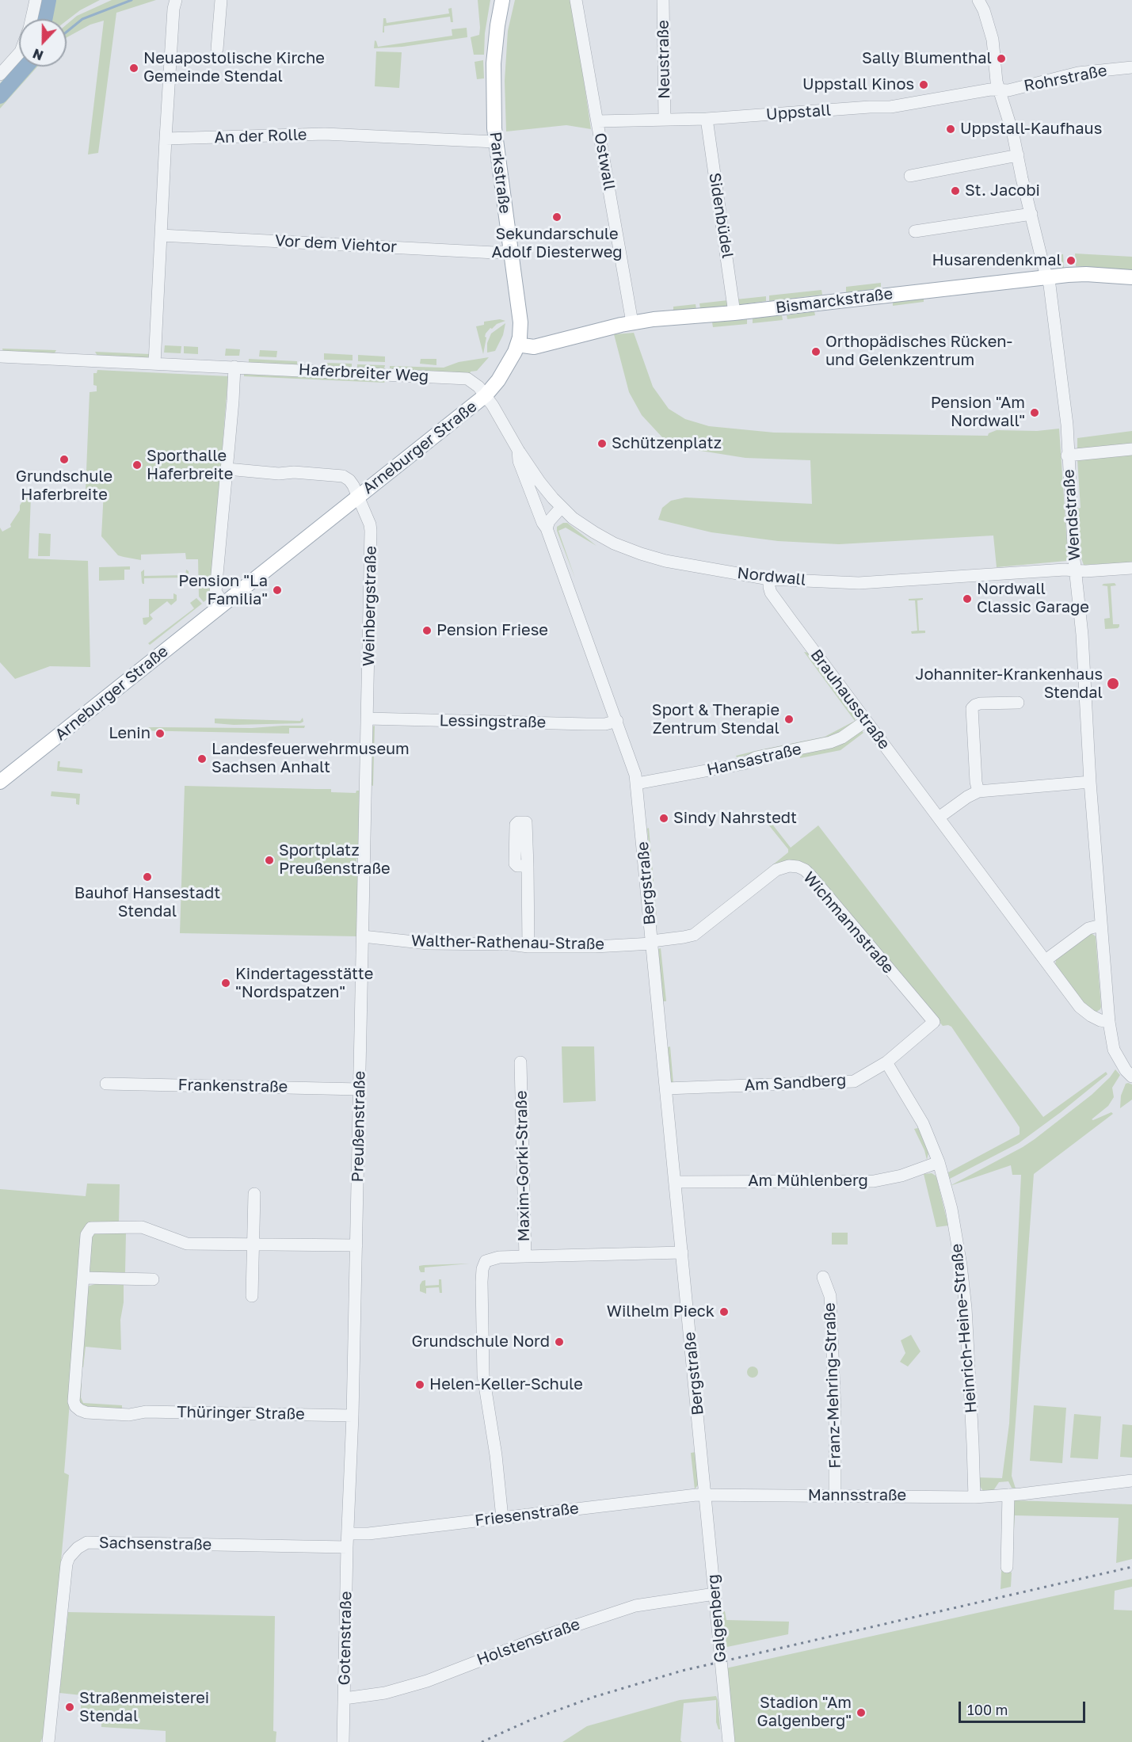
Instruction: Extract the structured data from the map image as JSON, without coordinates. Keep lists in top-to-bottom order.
{
  "streets": {
    "main road": ["Parkstraße", "Bismarckstraße", "Arneburger Straße"],
    "street": [
      "Neustraße",
      "Rohrstraße",
      "Uppstall",
      "An der Rolle",
      "Ostwall",
      "Sidenbüdel",
      "Vor dem Viehtor",
      "Haferbreiter Weg",
      "Wendstraße",
      "Nordwall",
      "Weinbergstraße",
      "Brauhausstraße",
      "Lessingstraße",
      "Hansastraße",
      "Bergstraße",
      "Wichmannstraße",
      "Walther-Rathenau-Straße",
      "Am Sandberg",
      "Frankenstraße",
      "Preußenstraße",
      "Maxim-Gorki-Straße",
      "Am Mühlenberg",
      "Heinrich-Heine-Straße",
      "Franz-Mehring-Straße",
      "Thüringer Straße",
      "Mannsstraße",
      "Friesenstraße",
      "Sachsenstraße",
      "Galgenberg",
      "Gotenstraße",
      "Holstenstraße"
    ]
  },
  "crossings": [
    ["Neustraße", "Uppstall"],
    ["Rohrstraße", "Uppstall"],
    ["Rohrstraße", "Wendstraße"],
    ["Uppstall", "Ostwall"],
    ["Uppstall", "Sidenbüdel"],
    ["Uppstall", "Wendstraße"],
    ["An der Rolle", "Parkstraße"],
    ["Ostwall", "Bismarckstraße"],
    ["Parkstraße", "Vor dem Viehtor"],
    ["Parkstraße", "Arneburger Straße"],
    ["Sidenbüdel", "Bismarckstraße"],
    ["Bismarckstraße", "Wendstraße"],
    ["Haferbreiter Weg", "Arneburger Straße"],
    ["Haferbreiter Weg", "Nordwall"],
    ["Arneburger Straße", "Nordwall"],
    ["Arneburger Straße", "Weinbergstraße"],
    ["Wendstraße", "Nordwall"],
    ["Wendstraße", "Brauhausstraße"],
    ["Nordwall", "Brauhausstraße"],
    ["Nordwall", "Bergstraße"],
    ["Weinbergstraße", "Lessingstraße"],
    ["Weinbergstraße", "Preußenstraße"],
    ["Brauhausstraße", "Hansastraße"],
    ["Lessingstraße", "Bergstraße"],
    ["Lessingstraße", "Preußenstraße"],
    ["Hansastraße", "Bergstraße"],
    ["Bergstraße", "Wichmannstraße"],
    ["Bergstraße", "Walther-Rathenau-Straße"],
    ["Bergstraße", "Am Sandberg"],
    ["Bergstraße", "Am Mühlenberg"],
    ["Bergstraße", "Mannsstraße"],
    ["Bergstraße", "Friesenstraße"],
    ["Bergstraße", "Galgenberg"],
    ["Wichmannstraße", "Walther-Rathenau-Straße"],
    ["Wichmannstraße", "Am Sandberg"],
    ["Walther-Rathenau-Straße", "Preußenstraße"],
    ["Am Sandberg", "Heinrich-Heine-Straße"],
    ["Frankenstraße", "Preußenstraße"],
    ["Preußenstraße", "Thüringer Straße"],
    ["Preußenstraße", "Friesenstraße"],
    ["Preußenstraße", "Gotenstraße"],
    ["Maxim-Gorki-Straße", "Friesenstraße"],
    ["Am Mühlenberg", "Heinrich-Heine-Straße"],
    ["Heinrich-Heine-Straße", "Mannsstraße"],
    ["Franz-Mehring-Straße", "Mannsstraße"],
    ["Mannsstraße", "Friesenstraße"],
    ["Mannsstraße", "Galgenberg"],
    ["Friesenstraße", "Galgenberg"],
    ["Friesenstraße", "Gotenstraße"],
    ["Sachsenstraße", "Gotenstraße"],
    ["Galgenberg", "Holstenstraße"],
    ["Gotenstraße", "Holstenstraße"]
  ],
  "places": [
    "Sally Blumenthal",
    "Neuapostolische Kirche Gemeinde Stendal",
    "Uppstall Kinos",
    "Uppstall-Kaufhaus",
    "St. Jacobi",
    "Sekundarschule Adolf Diesterweg",
    "Husarendenkmal",
    "Orthopädisches Rücken- und Gelenkzentrum",
    "Pension \"Am Nordwall\"",
    "Schützenplatz",
    "Grundschule Haferbreite",
    "Sporthalle Haferbreite",
    "Pension \"La Familia\"",
    "Nordwall Classic Garage",
    "Pension Friese",
    "Johanniter-Krankenhaus Stendal",
    "Sport & Therapie Zentrum Stendal",
    "Lenin",
    "Landesfeuerwehrmuseum Sachsen Anhalt",
    "Sindy Nahrstedt",
    "Sportplatz Preußenstraße",
    "Bauhof Hansestadt Stendal",
    "Kindertagesstätte \"Nordspatzen\"",
    "Wilhelm Pieck",
    "Grundschule Nord",
    "Helen-Keller-Schule",
    "Straßenmeisterei Stendal",
    "Stadion \"Am Galgenberg\""
  ],
  "scale_bar": "100 m",
  "north": "bottom"
}
